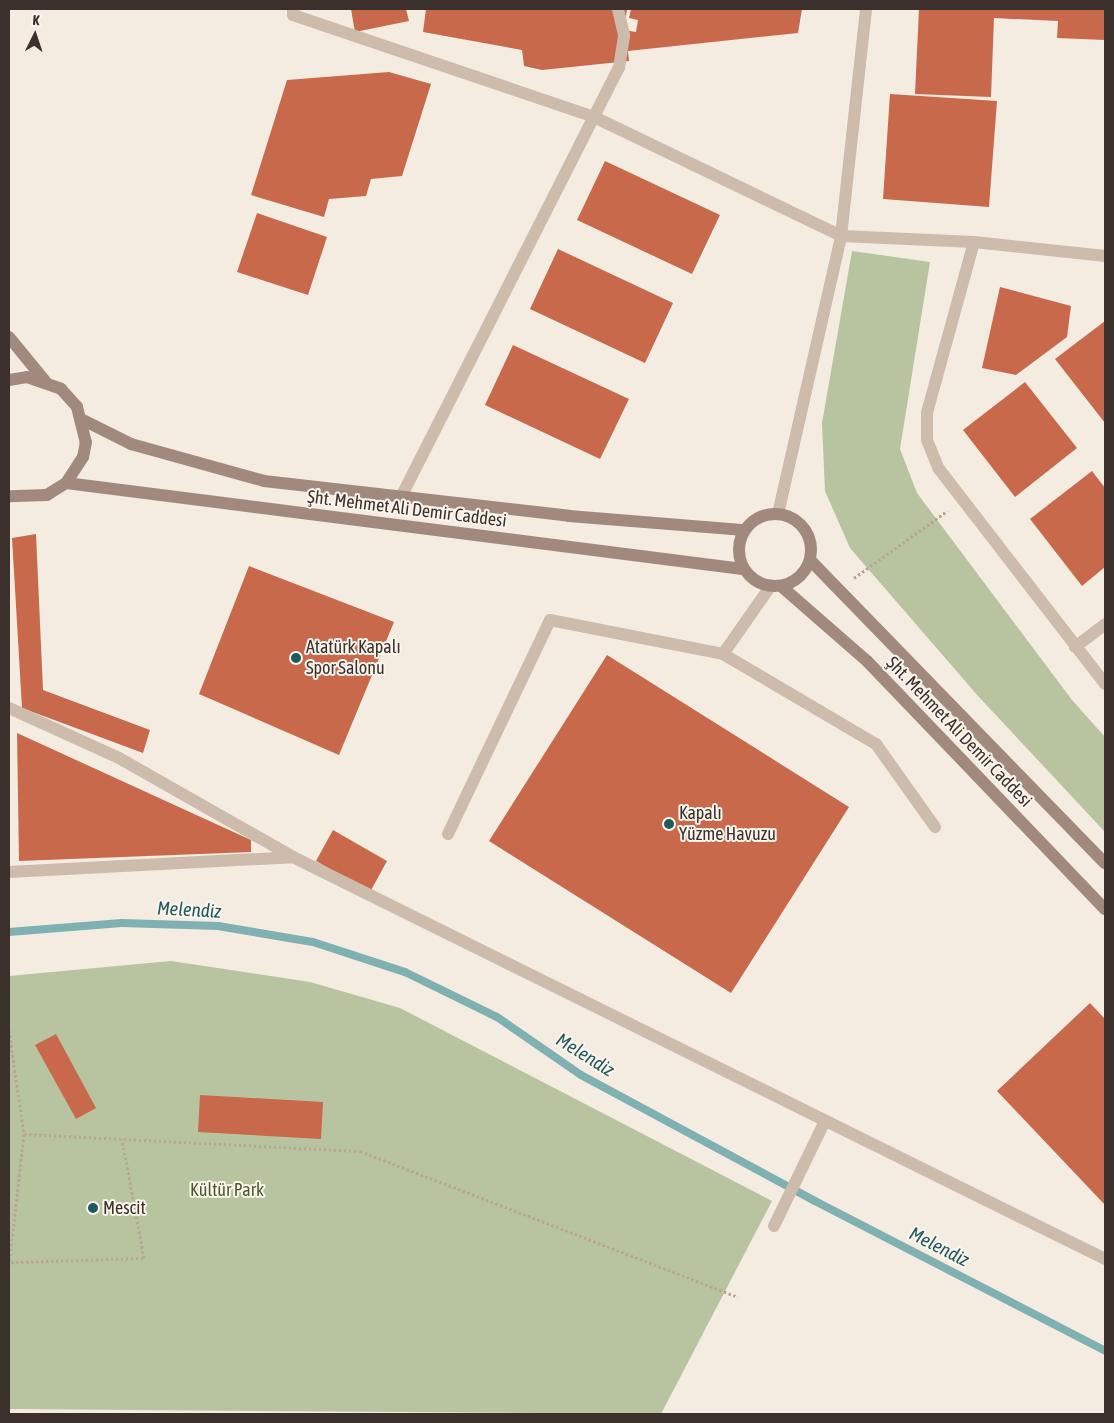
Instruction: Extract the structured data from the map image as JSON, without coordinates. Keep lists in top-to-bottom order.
{
  "streets": {
    "main road": ["Şht. Mehmet Ali Demir Caddesi"]
  },
  "water": ["Melendiz"],
  "parks": ["Kültür Park"],
  "places": ["Atatürk Kapalı Spor Salonu", "Kapalı Yüzme Havuzu", "Mescit"],
  "north": "top"
}
